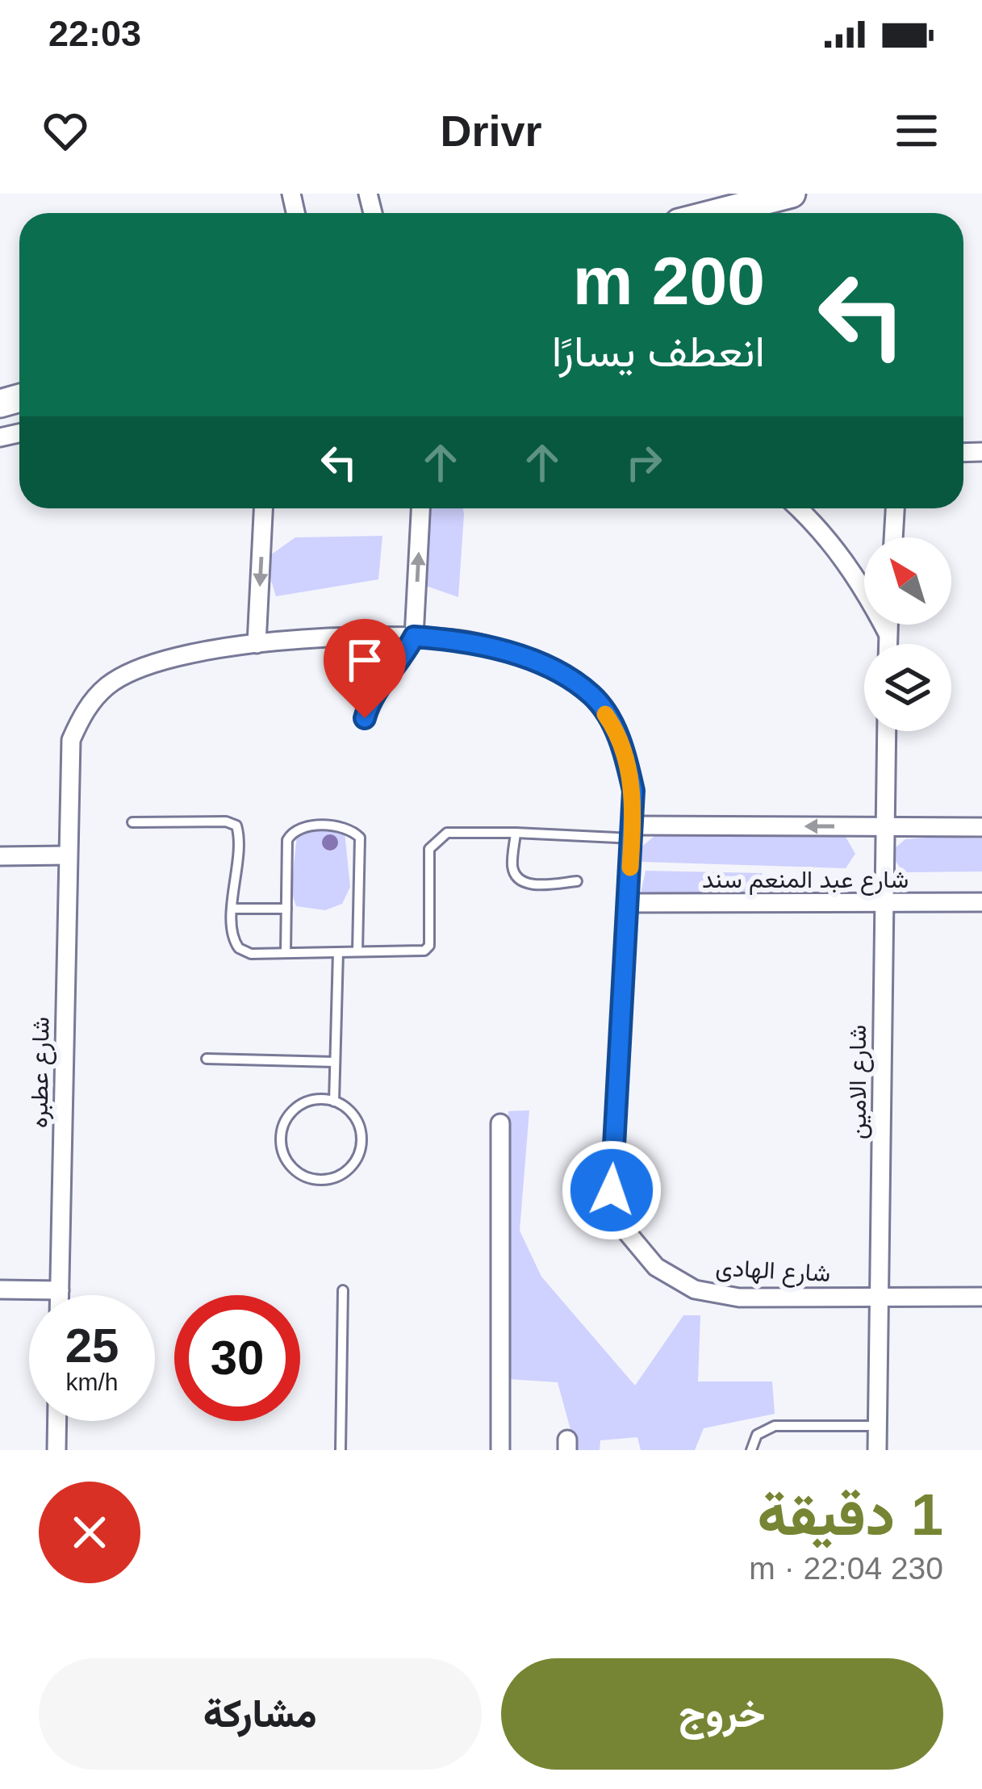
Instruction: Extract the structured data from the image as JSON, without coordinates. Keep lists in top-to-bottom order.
{
  "streets": {
    "street": [
      "شارع عبد المنعم سند",
      "شارع عطبره",
      "شارع الامين",
      "شارع الهادى"
    ]
  },
  "crossings": [
    ["شارع عبد المنعم سند", "شارع الامين"],
    ["شارع عبد المنعم سند", "شارع الهادى"],
    ["شارع عطبره", "شارع الهادى"],
    ["شارع الامين", "شارع الهادى"]
  ],
  "north": "top left",
  "page": {
    "status": "22:03",
    "header": "Drivr",
    "turn": ["200 m", "انعطف يسارًا"],
    "speed": "25 km/h",
    "limit": "30",
    "heading": ["1 دقيقة", "230 m · 22:04"],
    "buttons": ["خروج", "مشاركة"]
  }
}
